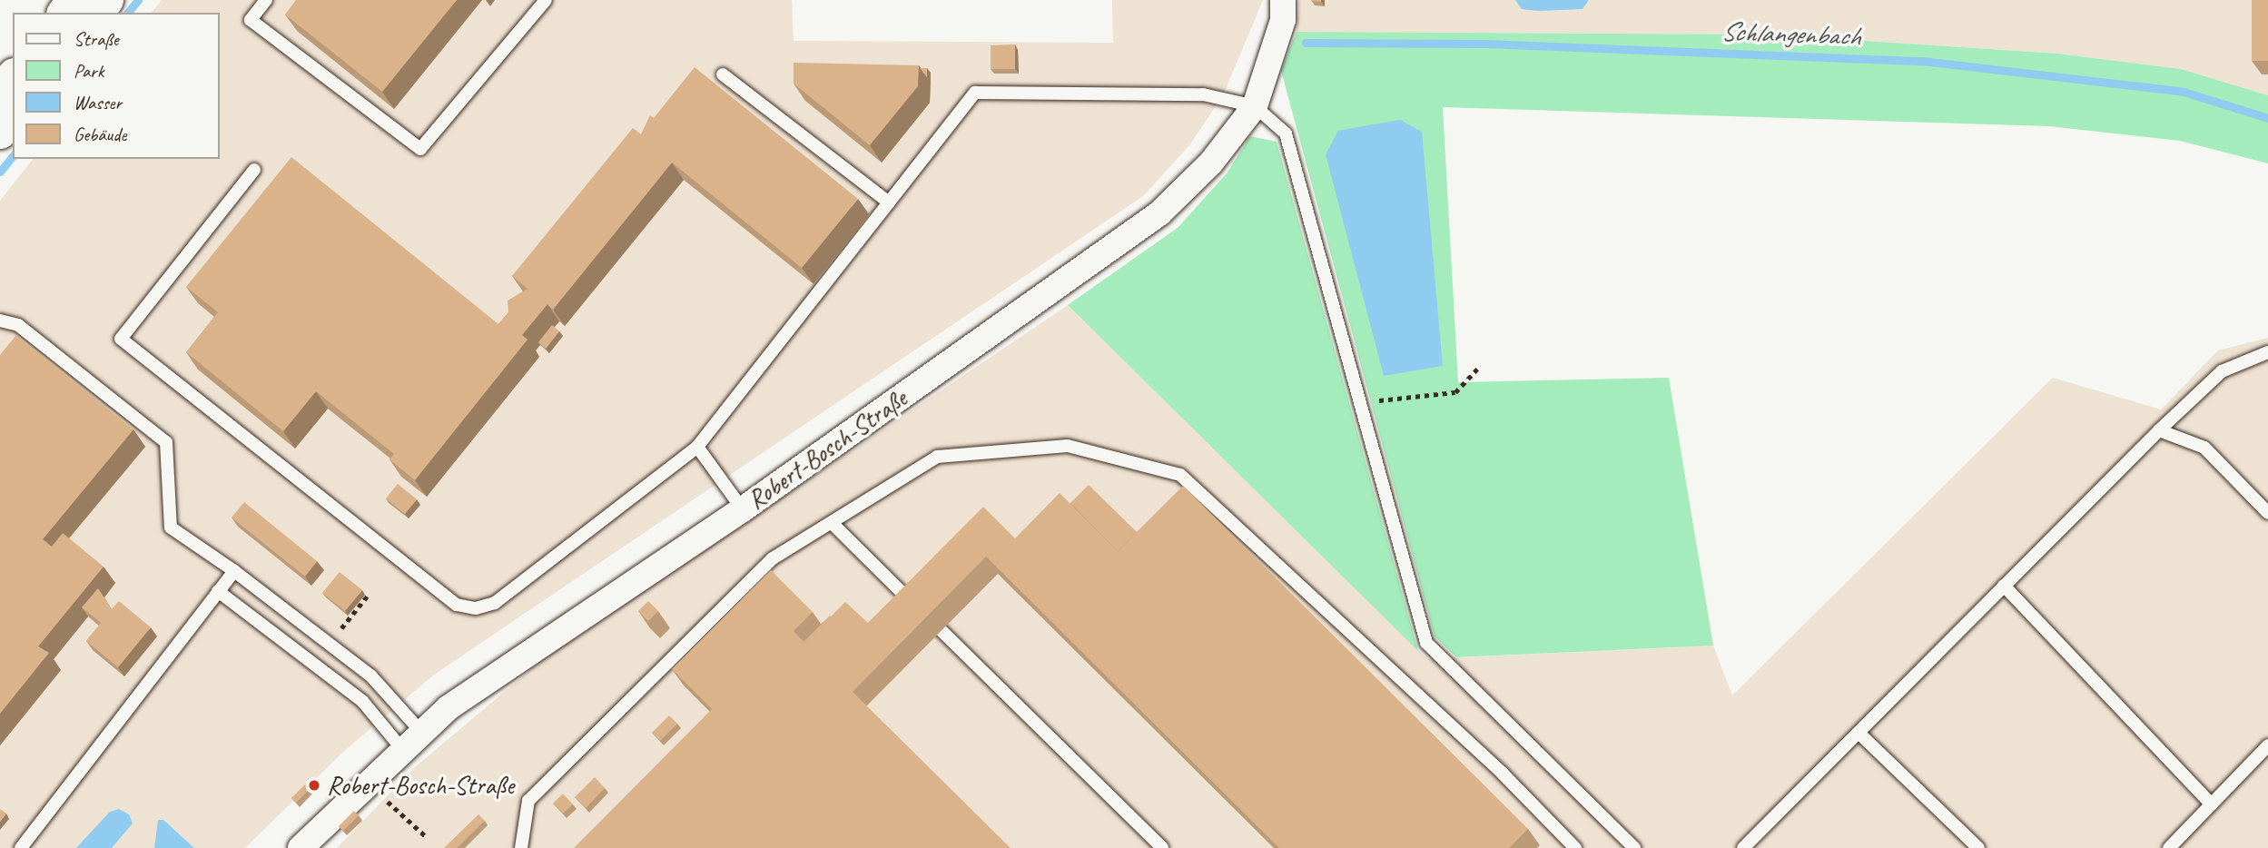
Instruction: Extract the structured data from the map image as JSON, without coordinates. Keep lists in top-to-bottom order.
{
  "streets": {
    "street": ["Robert-Bosch-Straße"]
  },
  "water": ["Schlangenbach"],
  "places": ["Robert-Bosch-Straße"],
  "legend": [
    "Straße",
    "Park",
    "Wasser",
    "Gebäude"
  ]
}
